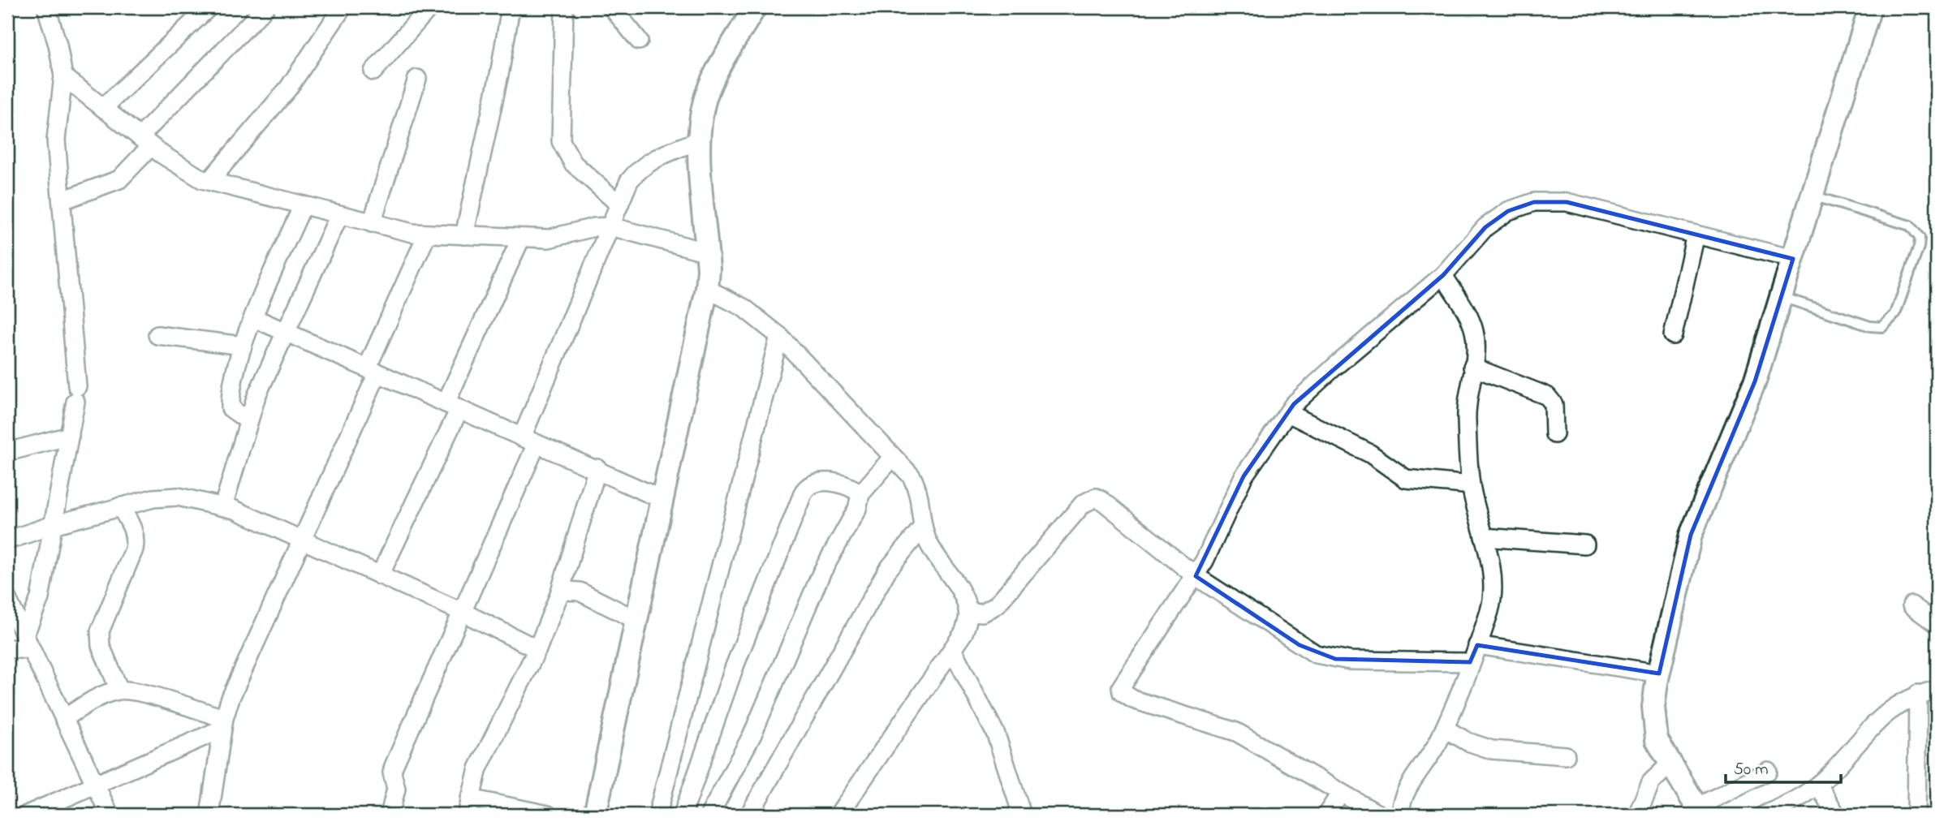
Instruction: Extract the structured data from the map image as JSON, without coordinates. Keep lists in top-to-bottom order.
{
  "scale_bar": "50 m"
}
